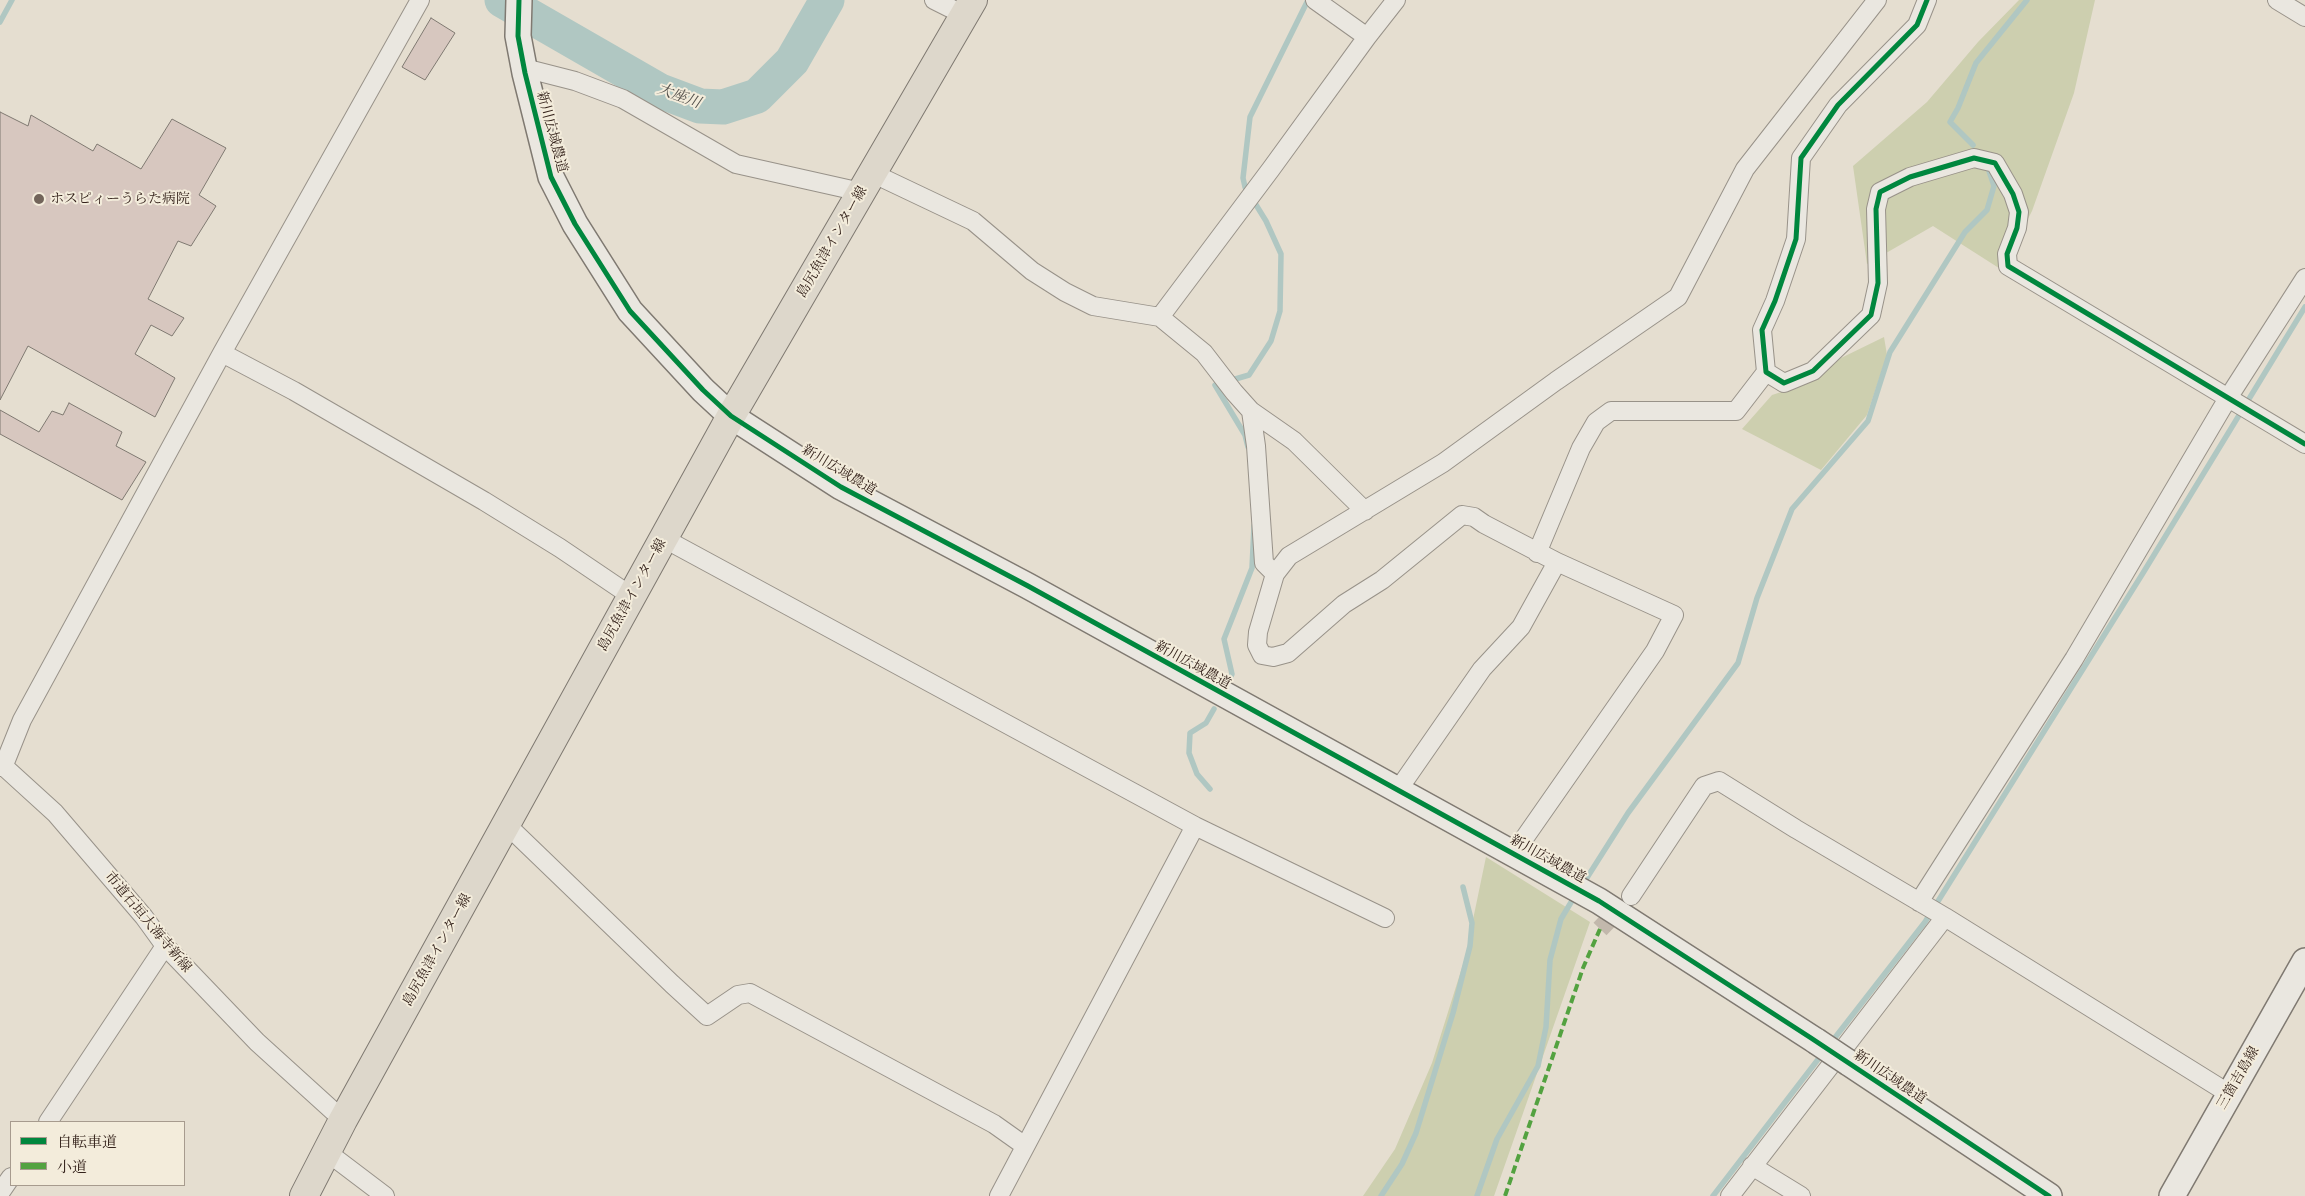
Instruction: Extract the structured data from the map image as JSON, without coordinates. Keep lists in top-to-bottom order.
{
  "streets": {
    "main road": ["島尻魚津インター線"],
    "street": ["新川広域農道", "市道石垣大海寺新線", "三箇吉島線"]
  },
  "crossings": [
    ["新川広域農道", "島尻魚津インター線"],
    ["島尻魚津インター線", "市道石垣大海寺新線"]
  ],
  "water": ["大座川"],
  "places": ["ホスピィーうらた病院"],
  "legend": ["自転車道", "小道"]
}
